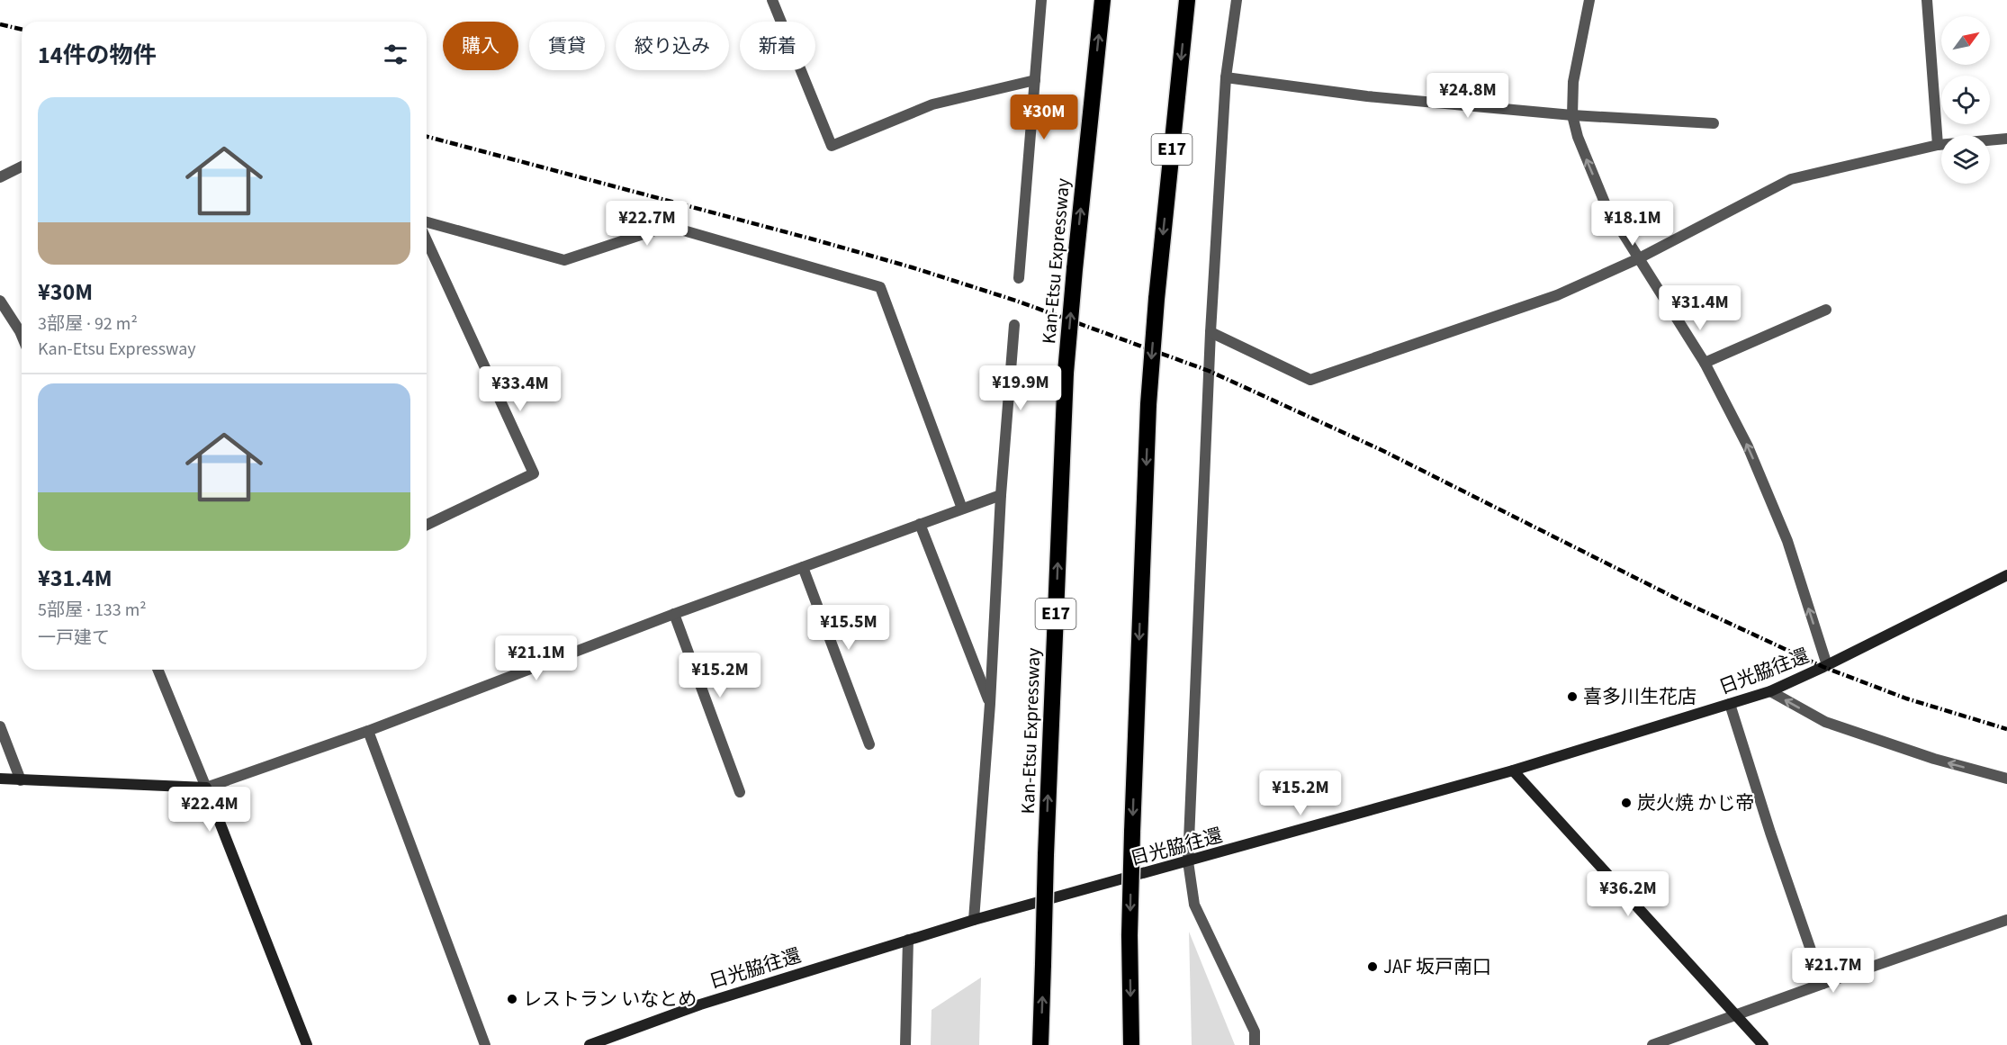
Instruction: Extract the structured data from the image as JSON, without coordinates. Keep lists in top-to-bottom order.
{
  "streets": {
    "highway": ["E17", "Kan-Etsu Expressway"],
    "street": ["日光脇往還"]
  },
  "places": [
    "喜多川生花店",
    "炭火焼 かじ帝",
    "JAF 坂戸南口",
    "レストラン いなとめ"
  ],
  "north": "top right",
  "page": {
    "chip": [
      "購入",
      "賃貸",
      "絞り込み",
      "新着"
    ],
    "heading": "14件の物件",
    "price": [
      "¥24.8M",
      "¥30M",
      "¥22.7M",
      "¥18.1M",
      "¥31.4M",
      "¥19.9M",
      "¥33.4M",
      "¥15.5M",
      "¥21.1M",
      "¥15.2M",
      "¥15.2M",
      "¥22.4M",
      "¥36.2M",
      "¥21.7M"
    ],
    "list": [
      {
        "name": "¥30M",
        "note": "3部屋 · 92 m² · Kan-Etsu Expressway"
      },
      {
        "name": "¥31.4M",
        "note": "5部屋 · 133 m² · 一戸建て"
      }
    ]
  }
}
